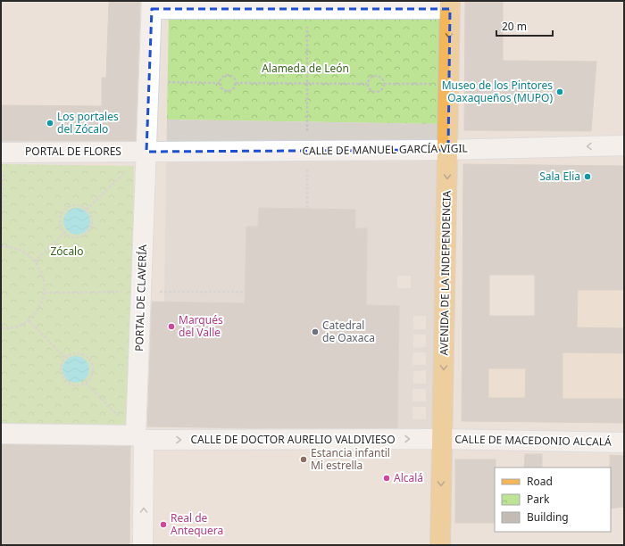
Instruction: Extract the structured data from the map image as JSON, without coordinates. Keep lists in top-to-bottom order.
{
  "streets": {
    "main road": ["AVENIDA DE LA INDEPENDENCIA"],
    "street": [
      "CALLE DE MANUEL GARCÍA VIGIL",
      "PORTAL DE FLORES",
      "PORTAL DE CLAVERÍA",
      "CALLE DE DOCTOR AURELIO VALDIVIESO",
      "CALLE DE MACEDONIO ALCALÁ"
    ]
  },
  "crossings": [
    ["CALLE DE MANUEL GARCÍA VIGIL", "PORTAL DE FLORES"],
    ["CALLE DE MANUEL GARCÍA VIGIL", "AVENIDA DE LA INDEPENDENCIA"],
    ["CALLE DE MANUEL GARCÍA VIGIL", "PORTAL DE CLAVERÍA"],
    ["PORTAL DE FLORES", "PORTAL DE CLAVERÍA"],
    ["AVENIDA DE LA INDEPENDENCIA", "CALLE DE DOCTOR AURELIO VALDIVIESO"],
    ["AVENIDA DE LA INDEPENDENCIA", "CALLE DE MACEDONIO ALCALÁ"],
    ["PORTAL DE CLAVERÍA", "CALLE DE DOCTOR AURELIO VALDIVIESO"],
    ["CALLE DE DOCTOR AURELIO VALDIVIESO", "CALLE DE MACEDONIO ALCALÁ"]
  ],
  "one_way": ["CALLE DE MANUEL GARCÍA VIGIL", "AVENIDA DE LA INDEPENDENCIA", "CALLE DE DOCTOR AURELIO VALDIVIESO"],
  "parks": ["Alameda de León", "Zócalo"],
  "places": [
    "Museo de los Pintores Oaxaqueños (MUPO)",
    "Los portales del Zócalo",
    "Sala Elia",
    "Marqués del Valle",
    "Catedral de Oaxaca",
    "Estancia infantil Mi estrella",
    "Alcalá",
    "Real de Antequera"
  ],
  "legend": ["Road", "Park", "Building"],
  "scale_bar": "20 m"
}
